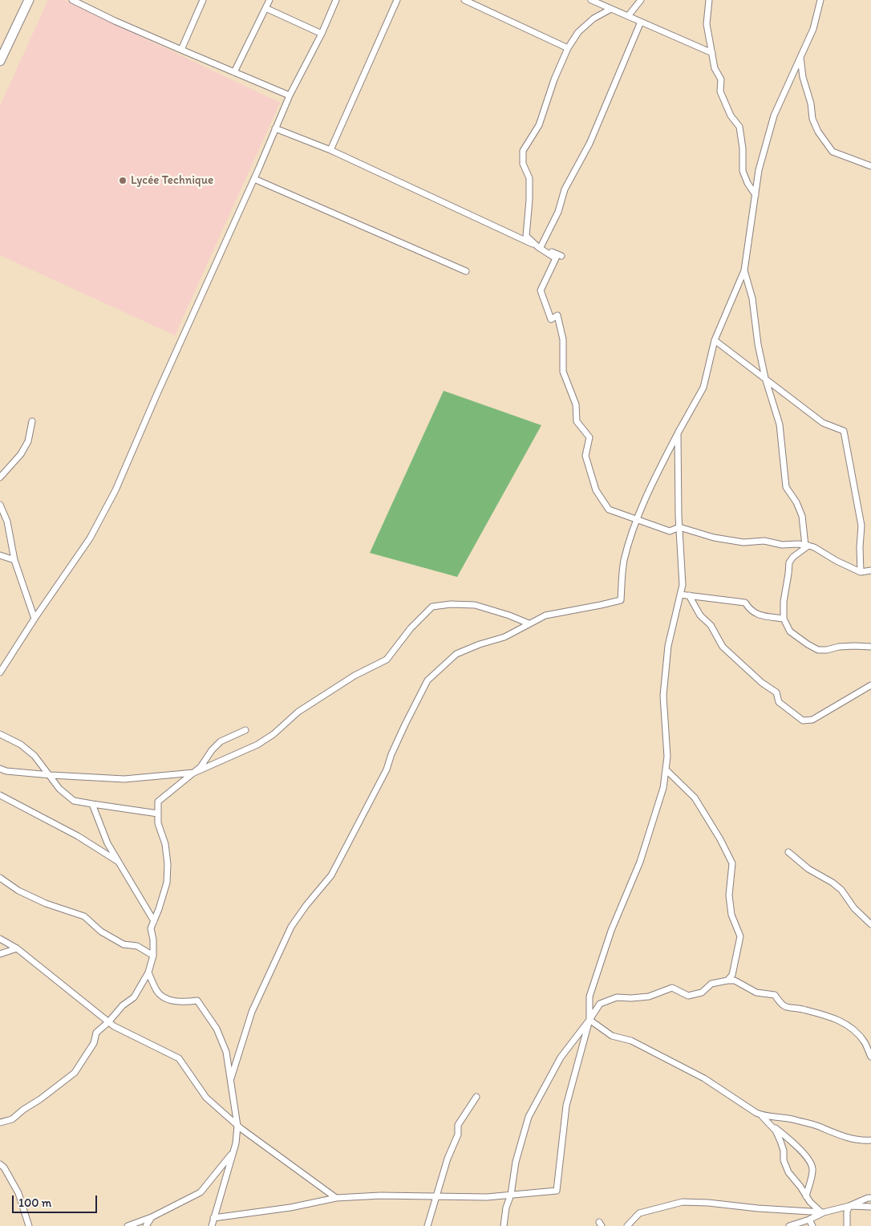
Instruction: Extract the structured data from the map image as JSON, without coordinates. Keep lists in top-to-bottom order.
{
  "places": ["Lycée Technique"],
  "scale_bar": "100 m"
}
